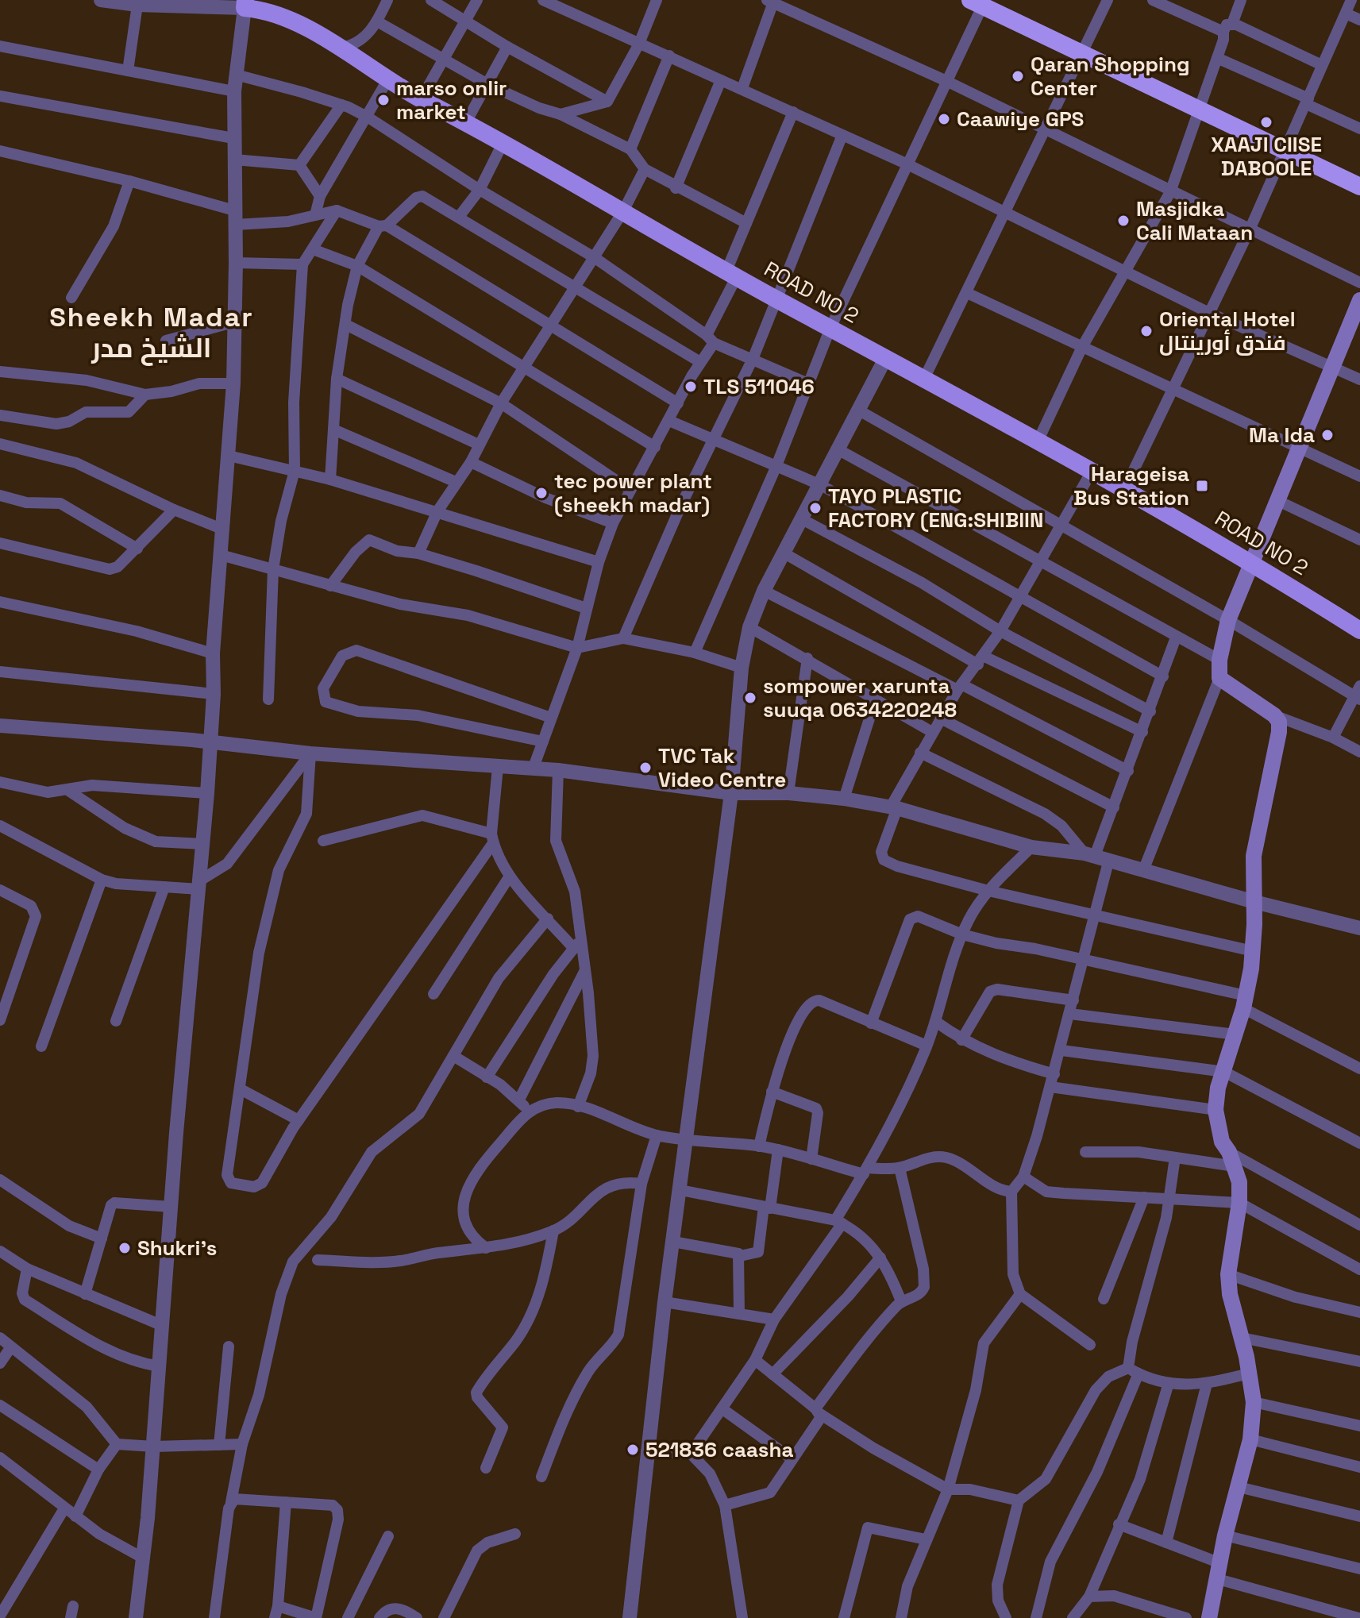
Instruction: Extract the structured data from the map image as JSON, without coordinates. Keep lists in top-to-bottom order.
{
  "streets": {
    "main road": ["ROAD NO 2"]
  },
  "districts": ["Sheekh Madar الشيخ مدر"],
  "places": {
    "other": [
      "Qaran Shopping Center",
      "marso onlir market",
      "Caawiye GPS",
      "XAAJI CIISE DABOOLE",
      "Masjidka Cali Mataan",
      "Oriental Hotel فندق أورينتال",
      "TLS 511046",
      "Ma Ida",
      "tec power plant (sheekh madar)",
      "TAYO PLASTIC FACTORY (ENG:SHIBIIN",
      "sompower xarunta suuqa 0634220248",
      "TVC Tak Video Centre",
      "Shukri's",
      "521836 caasha"
    ],
    "transit": ["Harageisa Bus Station"]
  }
}
